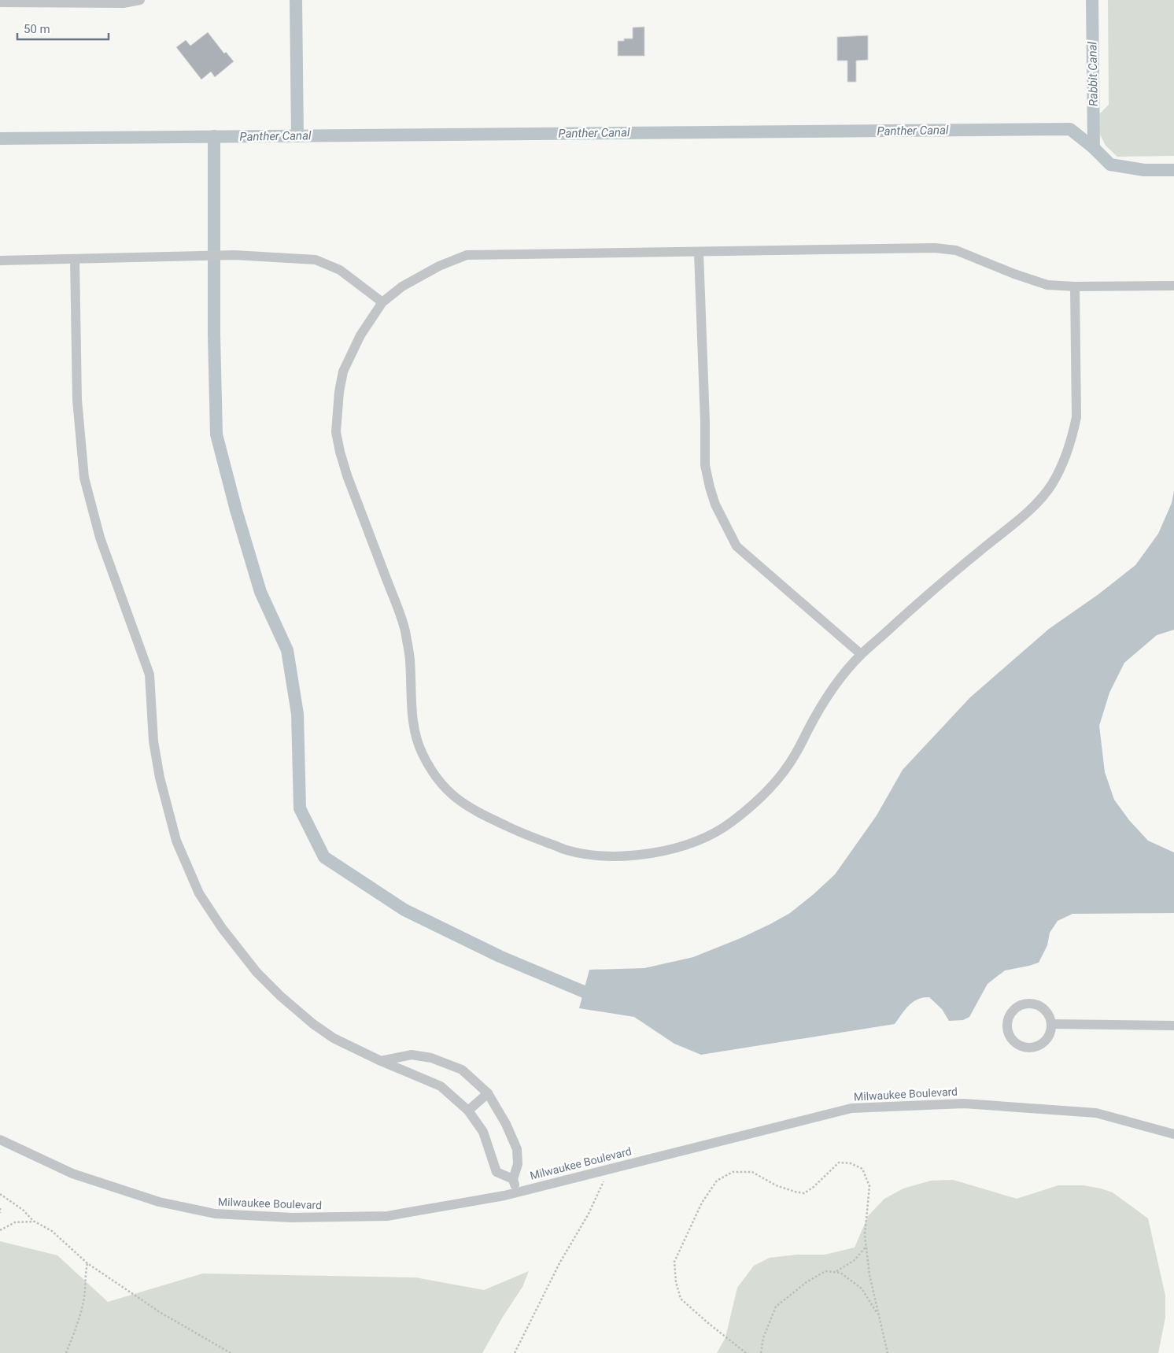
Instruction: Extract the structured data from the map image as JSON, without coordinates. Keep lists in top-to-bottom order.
{
  "streets": {
    "street": ["Milwaukee Boulevard"]
  },
  "water": ["Rabbit Canal", "Panther Canal"],
  "scale_bar": "50 m"
}
